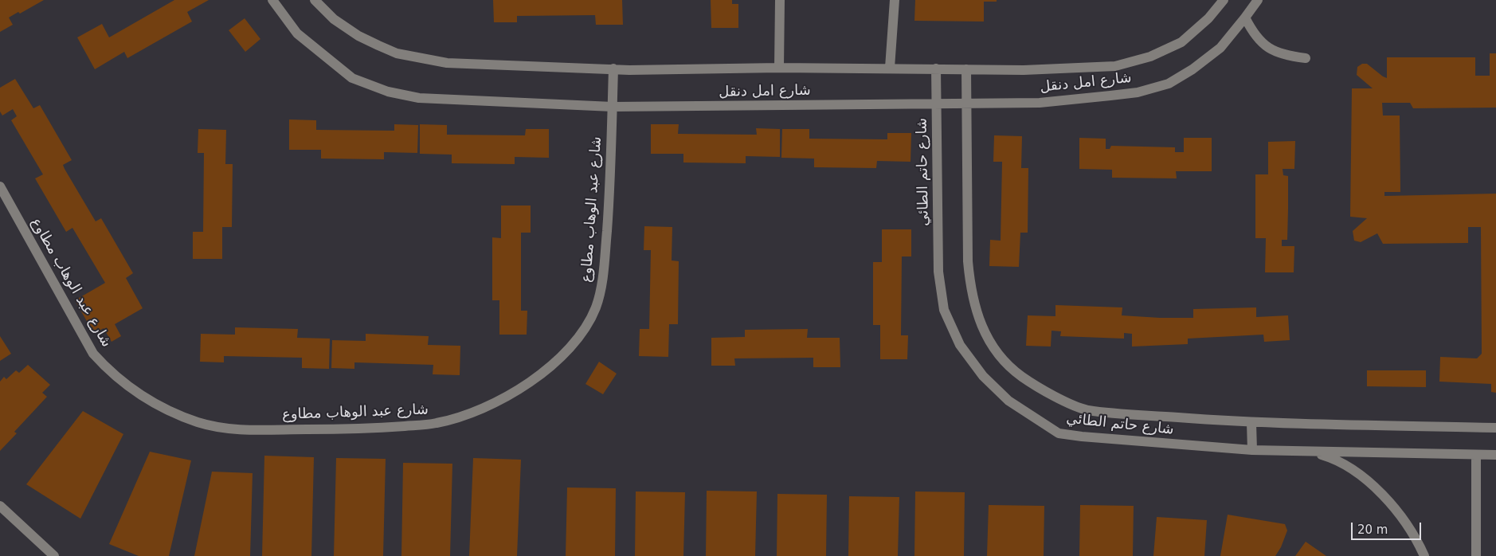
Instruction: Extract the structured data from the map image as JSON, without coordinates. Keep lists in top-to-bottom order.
{
  "streets": {
    "street": ["شارع امل دنقل", "شارع حاتم الطائي", "شارع عبد الوهاب مطاوع"]
  },
  "crossings": [
    ["شارع امل دنقل", "شارع حاتم الطائي"],
    ["شارع امل دنقل", "شارع عبد الوهاب مطاوع"]
  ],
  "scale_bar": "20 m"
}
